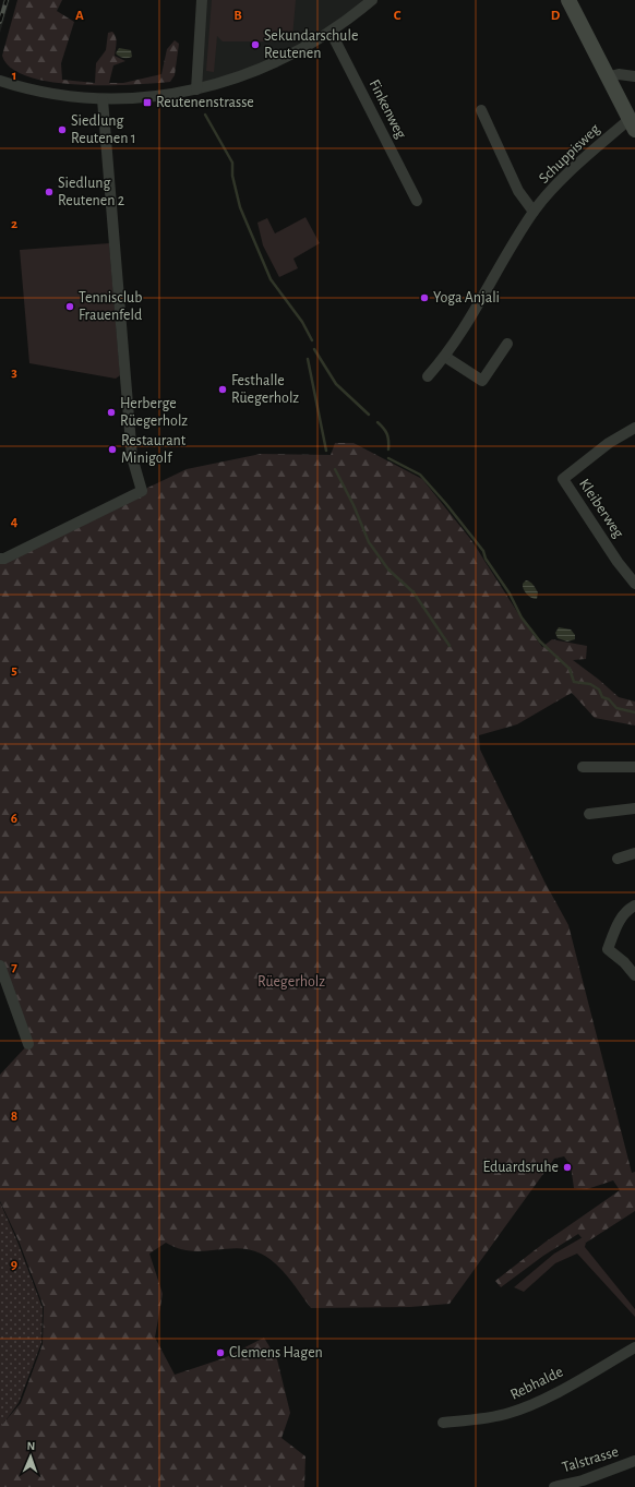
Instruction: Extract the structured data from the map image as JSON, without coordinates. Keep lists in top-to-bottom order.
{
  "streets": {
    "street": [
      "Finkenweg",
      "Schuppisweg",
      "Kleiberweg",
      "Rebhalde",
      "Talstrasse"
    ]
  },
  "parks": ["Rüegerholz"],
  "places": {
    "other": [
      "Sekundarschule Reutenen",
      "Siedlung Reutenen 1",
      "Siedlung Reutenen 2",
      "Yoga Anjali",
      "Tennisclub Frauenfeld",
      "Festhalle Rüegerholz",
      "Herberge Rüegerholz",
      "Restaurant Minigolf",
      "Eduardsruhe",
      "Clemens Hagen"
    ],
    "transit": ["Reutenenstrasse"]
  },
  "north": "top",
  "grid": {
    "columns": [
      "A",
      "B",
      "C",
      "D"
    ],
    "rows": [
      "1",
      "2",
      "3",
      "4",
      "5",
      "6",
      "7",
      "8",
      "9"
    ]
  }
}
